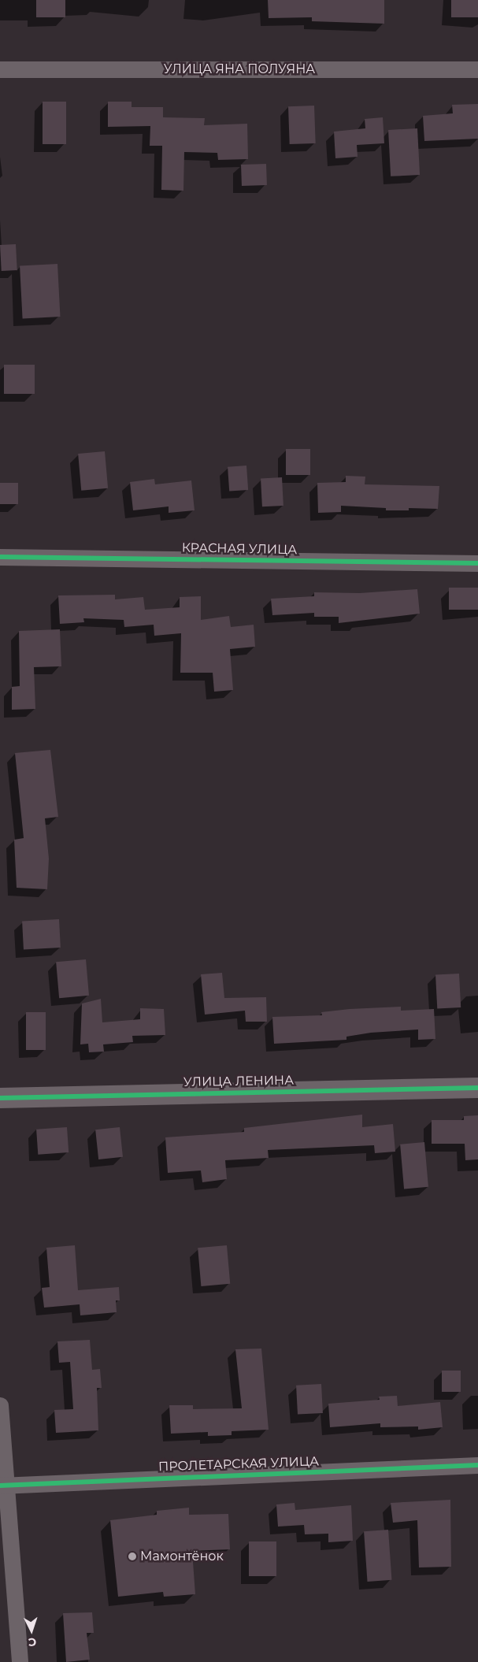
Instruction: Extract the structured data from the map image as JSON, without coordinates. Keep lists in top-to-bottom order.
{
  "streets": {
    "street": [
      "УЛИЦА ЯНА ПОЛУЯНА",
      "КРАСНАЯ УЛИЦА",
      "УЛИЦА ЛЕНИНА",
      "ПРОЛЕТАРСКАЯ УЛИЦА"
    ]
  },
  "places": ["Мамонтёнок"],
  "north": "bottom"
}
